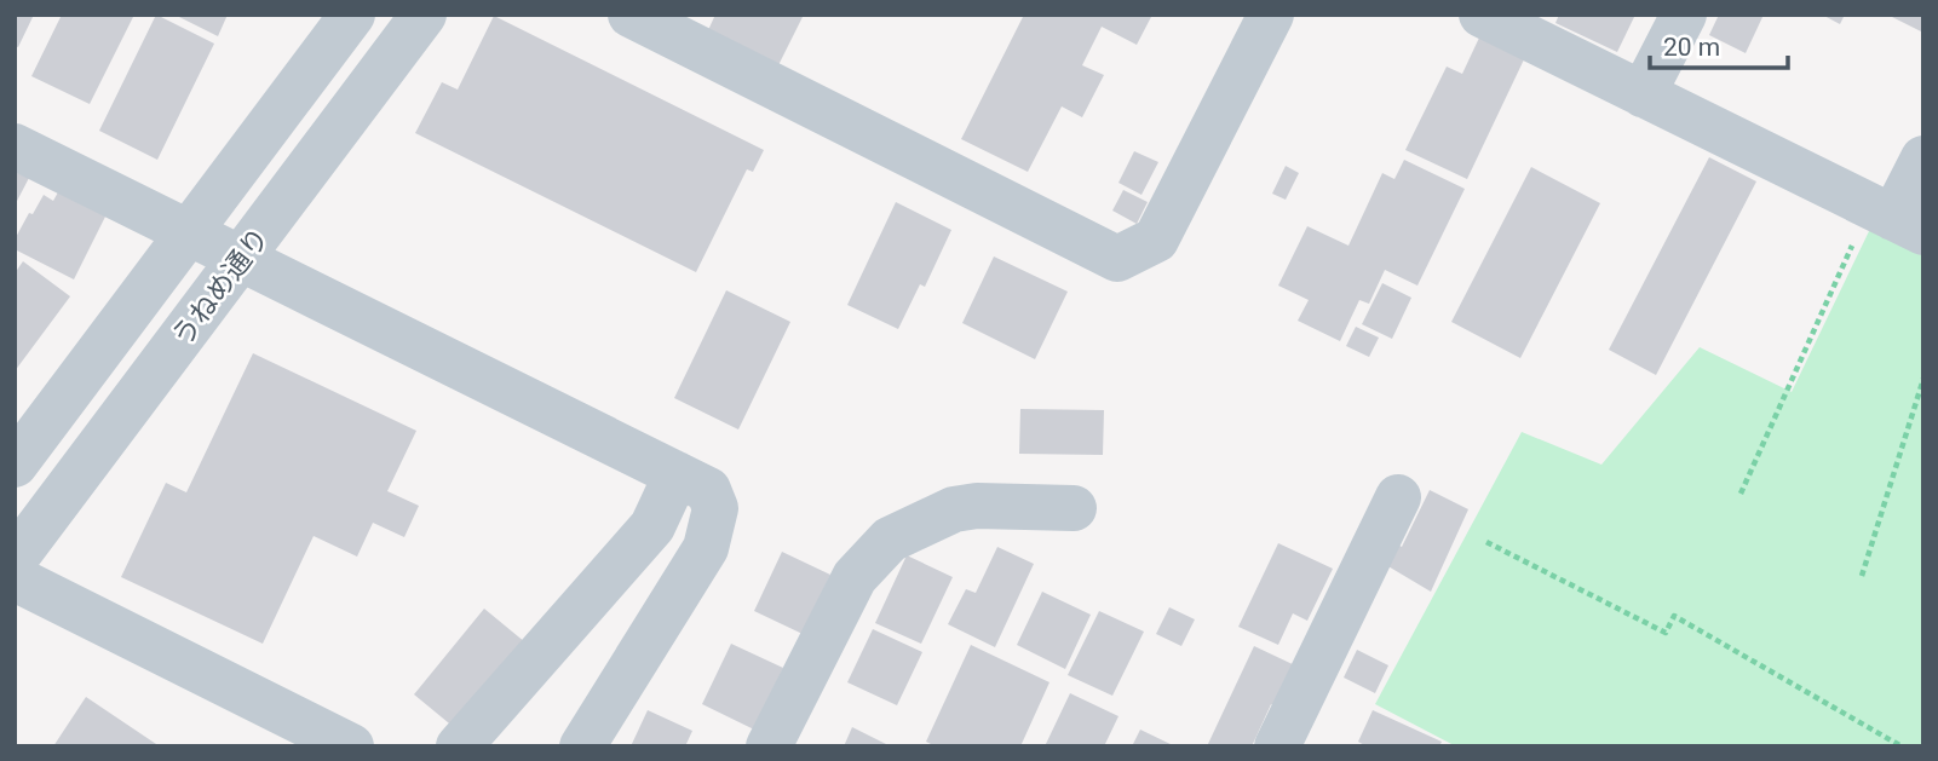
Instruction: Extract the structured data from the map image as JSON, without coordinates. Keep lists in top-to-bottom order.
{
  "streets": {
    "street": ["うねめ通り"]
  },
  "scale_bar": "20 m"
}
